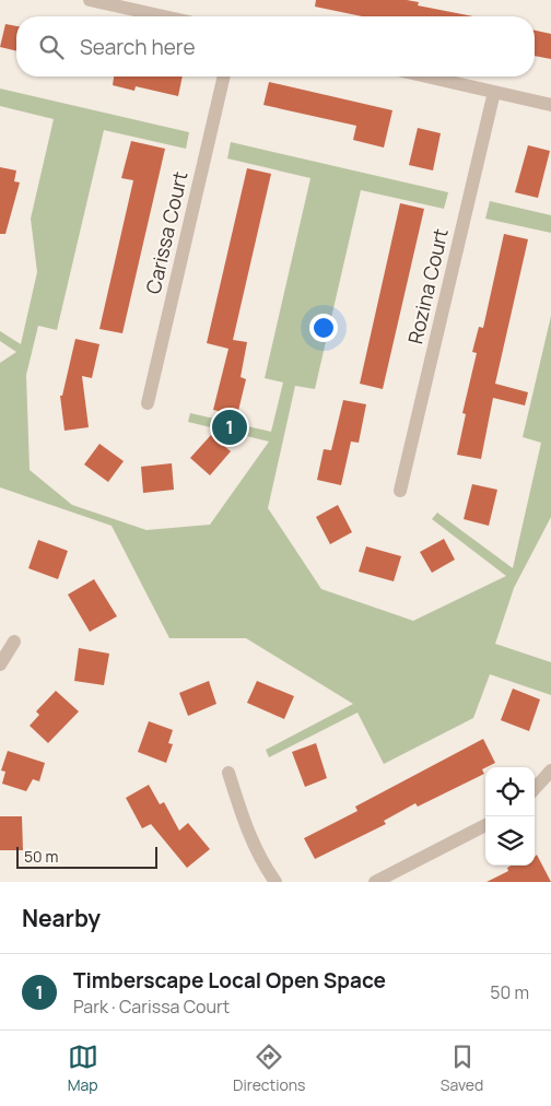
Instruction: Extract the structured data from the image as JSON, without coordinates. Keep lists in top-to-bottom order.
{
  "streets": {
    "street": ["Carissa Court", "Rozina Court"]
  },
  "scale_bar": "50 m",
  "page": {
    "search": "Search here",
    "pins": "1",
    "scale": "50 m",
    "heading": "Nearby",
    "list": [
      {
        "mark": "1",
        "name": "Timberscape Local Open Space",
        "note": "Park · Carissa Court",
        "value": "50 m"
      }
    ],
    "nav": ["Map", "Directions", "Saved"]
  }
}
